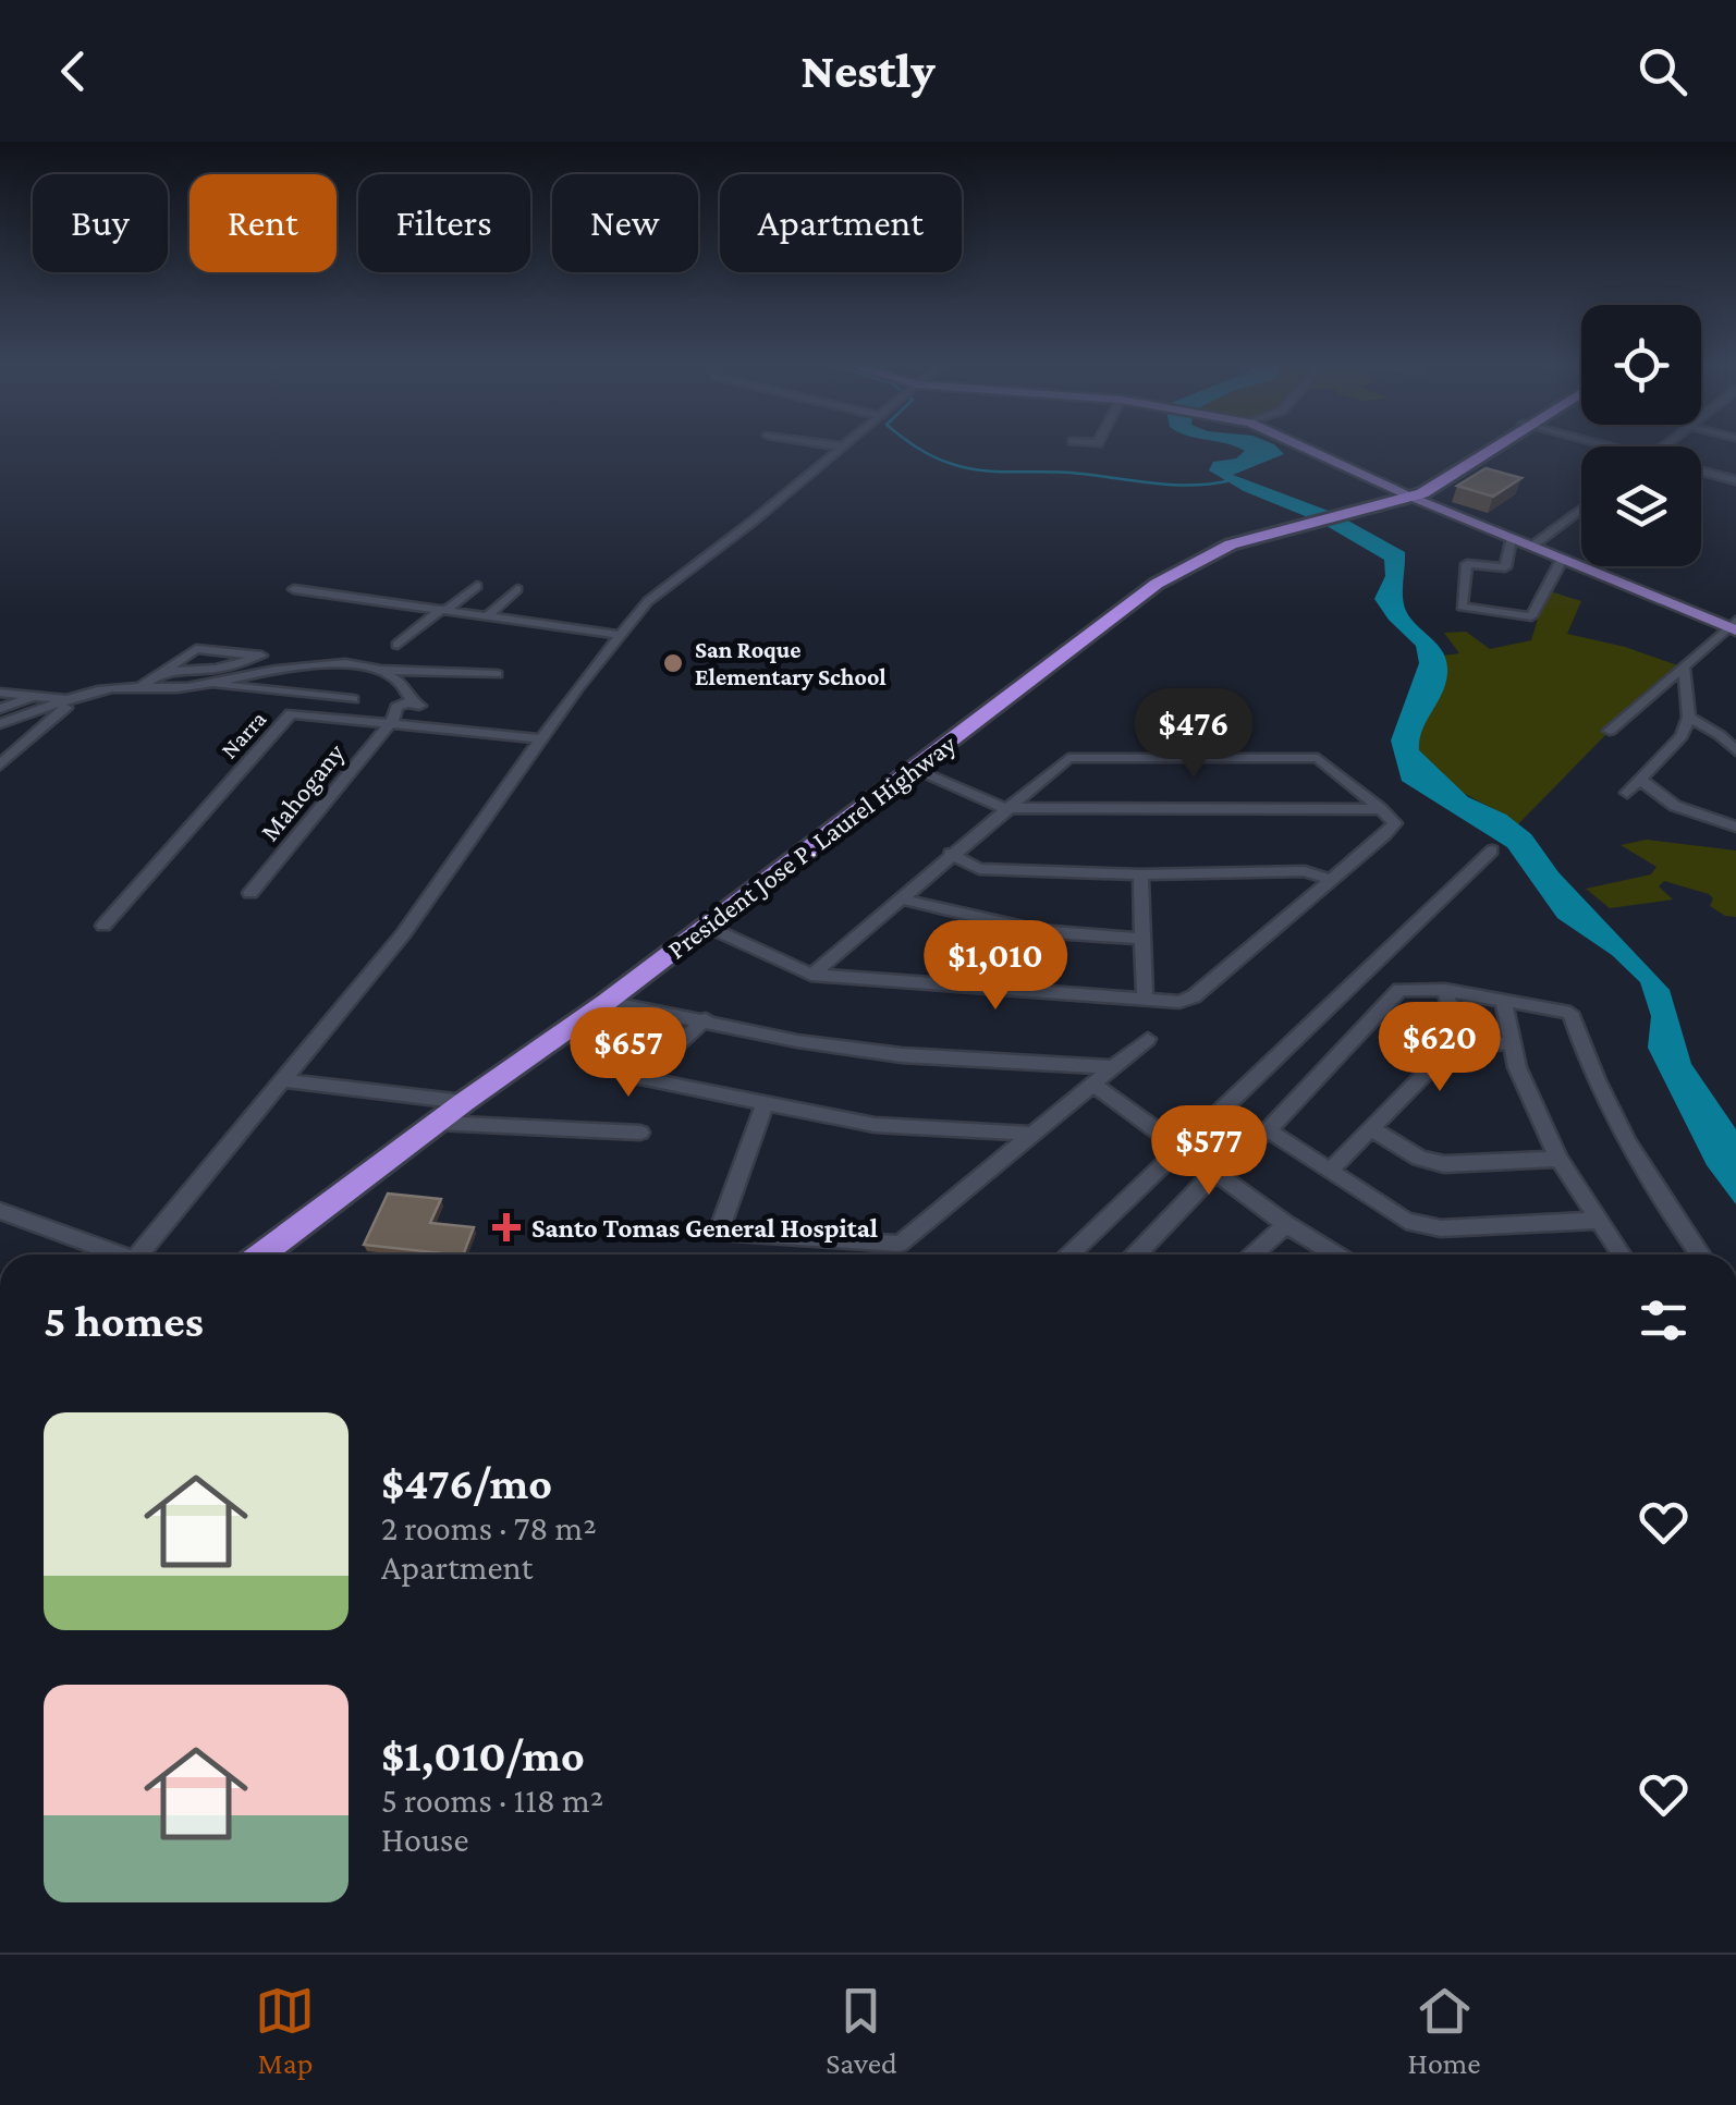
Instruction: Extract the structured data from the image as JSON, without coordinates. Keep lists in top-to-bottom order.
{
  "streets": {
    "highway": ["President Jose P. Laurel Highway"],
    "street": ["Narra", "Mahogany"]
  },
  "crossings": [
    ["Narra", "Mahogany"]
  ],
  "places": {
    "other": ["San Roque Elementary School"],
    "health": ["Santo Tomas General Hospital"]
  },
  "page": {
    "header": "Nestly",
    "chip": [
      "Buy",
      "Rent",
      "Filters",
      "New",
      "Apartment"
    ],
    "price": [
      "$476",
      "$1,010",
      "$620",
      "$657",
      "$577"
    ],
    "heading": "5 homes",
    "list": [
      {
        "name": "$476/mo",
        "note": "2 rooms · 78 m² · Apartment"
      },
      {
        "name": "$1,010/mo",
        "note": "5 rooms · 118 m² · House"
      }
    ],
    "tabs": ["Map", "Saved", "Home"]
  }
}
